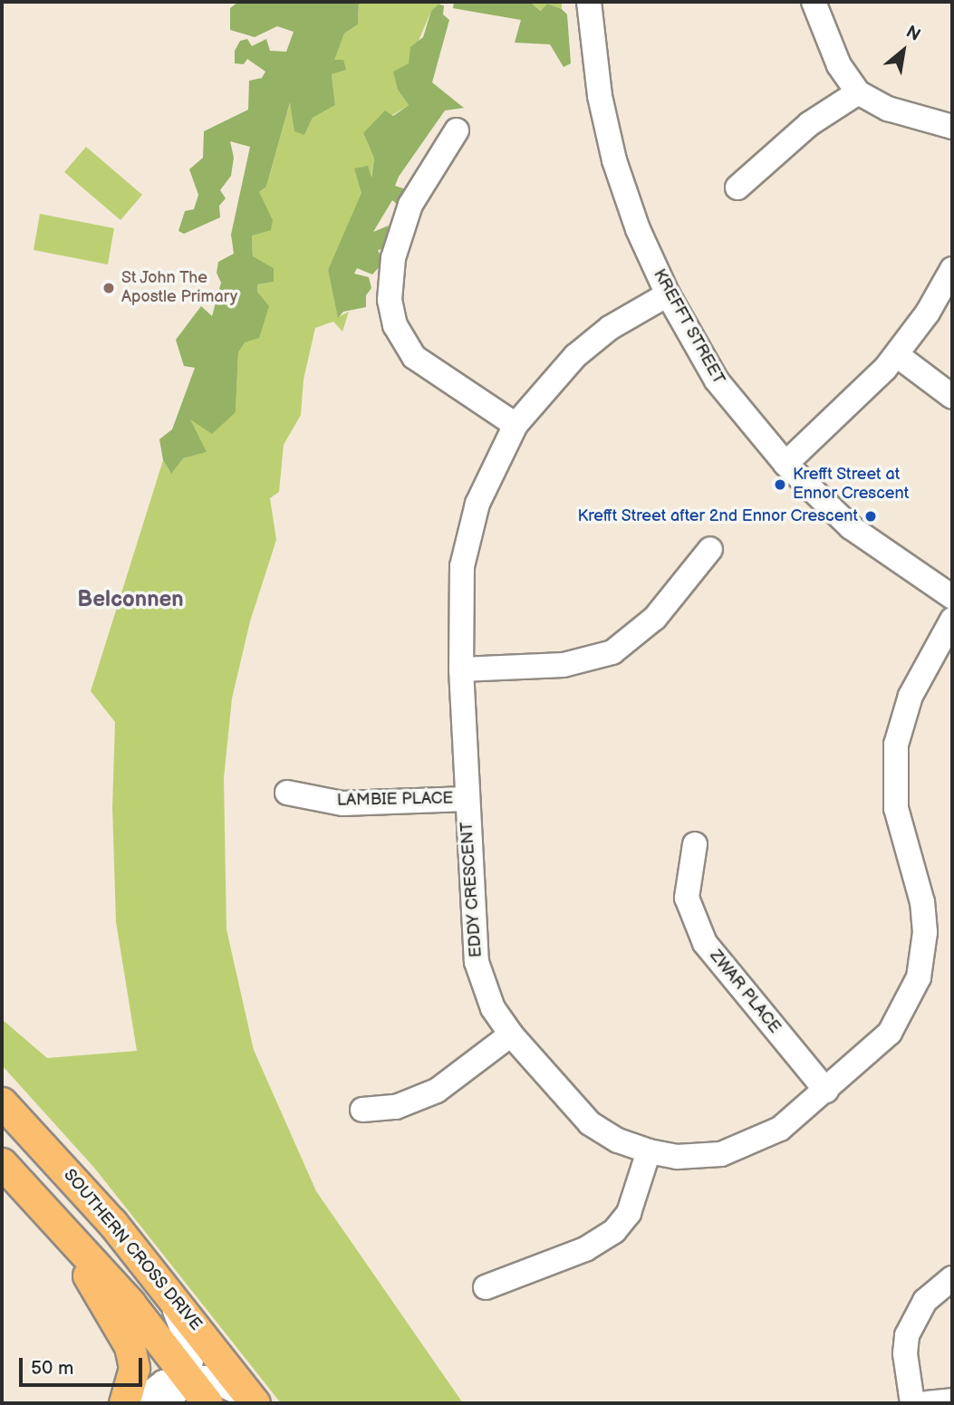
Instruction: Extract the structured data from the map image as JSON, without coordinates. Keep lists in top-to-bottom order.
{
  "streets": {
    "main road": ["SOUTHERN CROSS DRIVE"],
    "street": [
      "KREFFT STREET",
      "LAMBIE PLACE",
      "EDDY CRESCENT",
      "ZWAR PLACE"
    ]
  },
  "crossings": [
    ["KREFFT STREET", "EDDY CRESCENT"],
    ["LAMBIE PLACE", "EDDY CRESCENT"],
    ["EDDY CRESCENT", "ZWAR PLACE"]
  ],
  "districts": ["Belconnen"],
  "places": ["St John The Apostle Primary", "Krefft Street at Ennor Crescent", "Krefft Street after 2nd Ennor Crescent"],
  "scale_bar": "50 m",
  "north": "top right"
}
